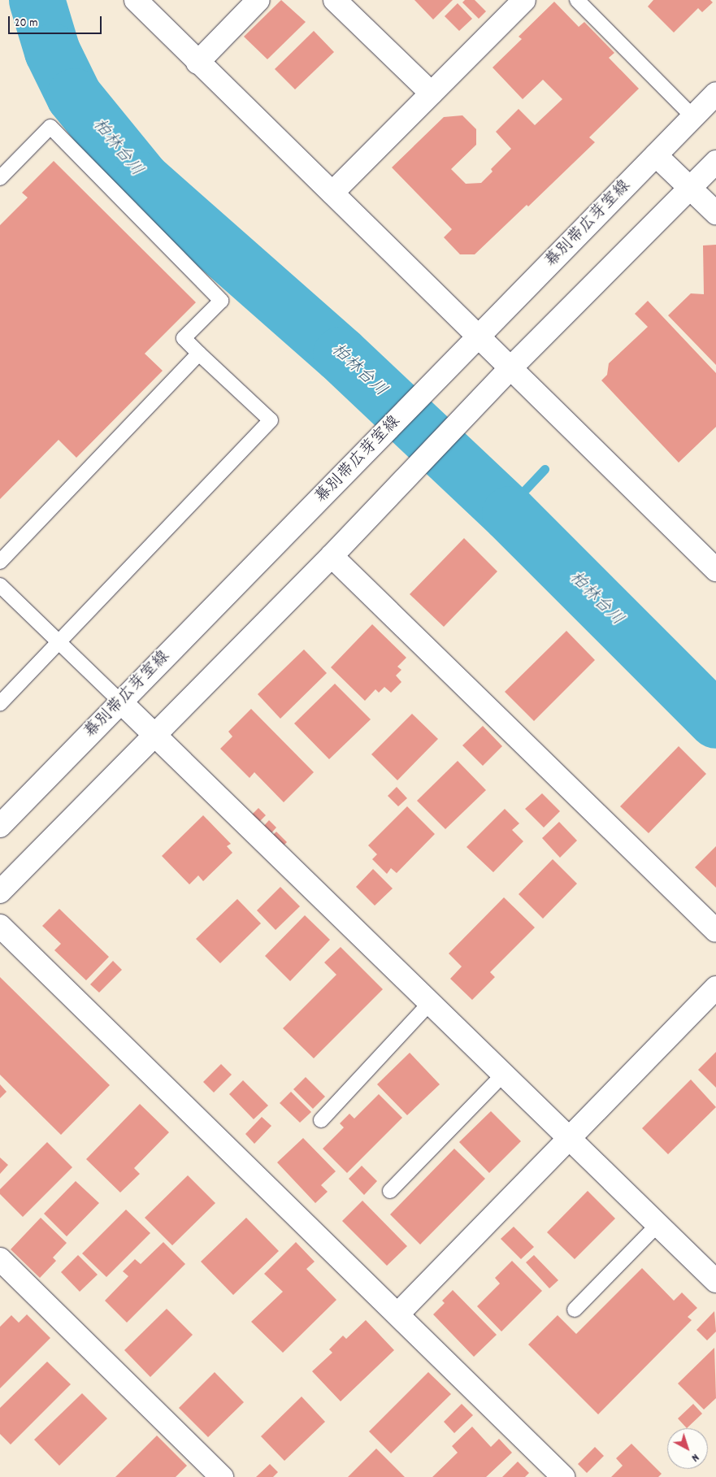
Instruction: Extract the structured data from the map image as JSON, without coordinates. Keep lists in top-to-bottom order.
{
  "streets": {
    "street": ["幕別帯広芽室線"]
  },
  "water": ["柏林台川"],
  "scale_bar": "20 m",
  "north": "bottom right"
}
